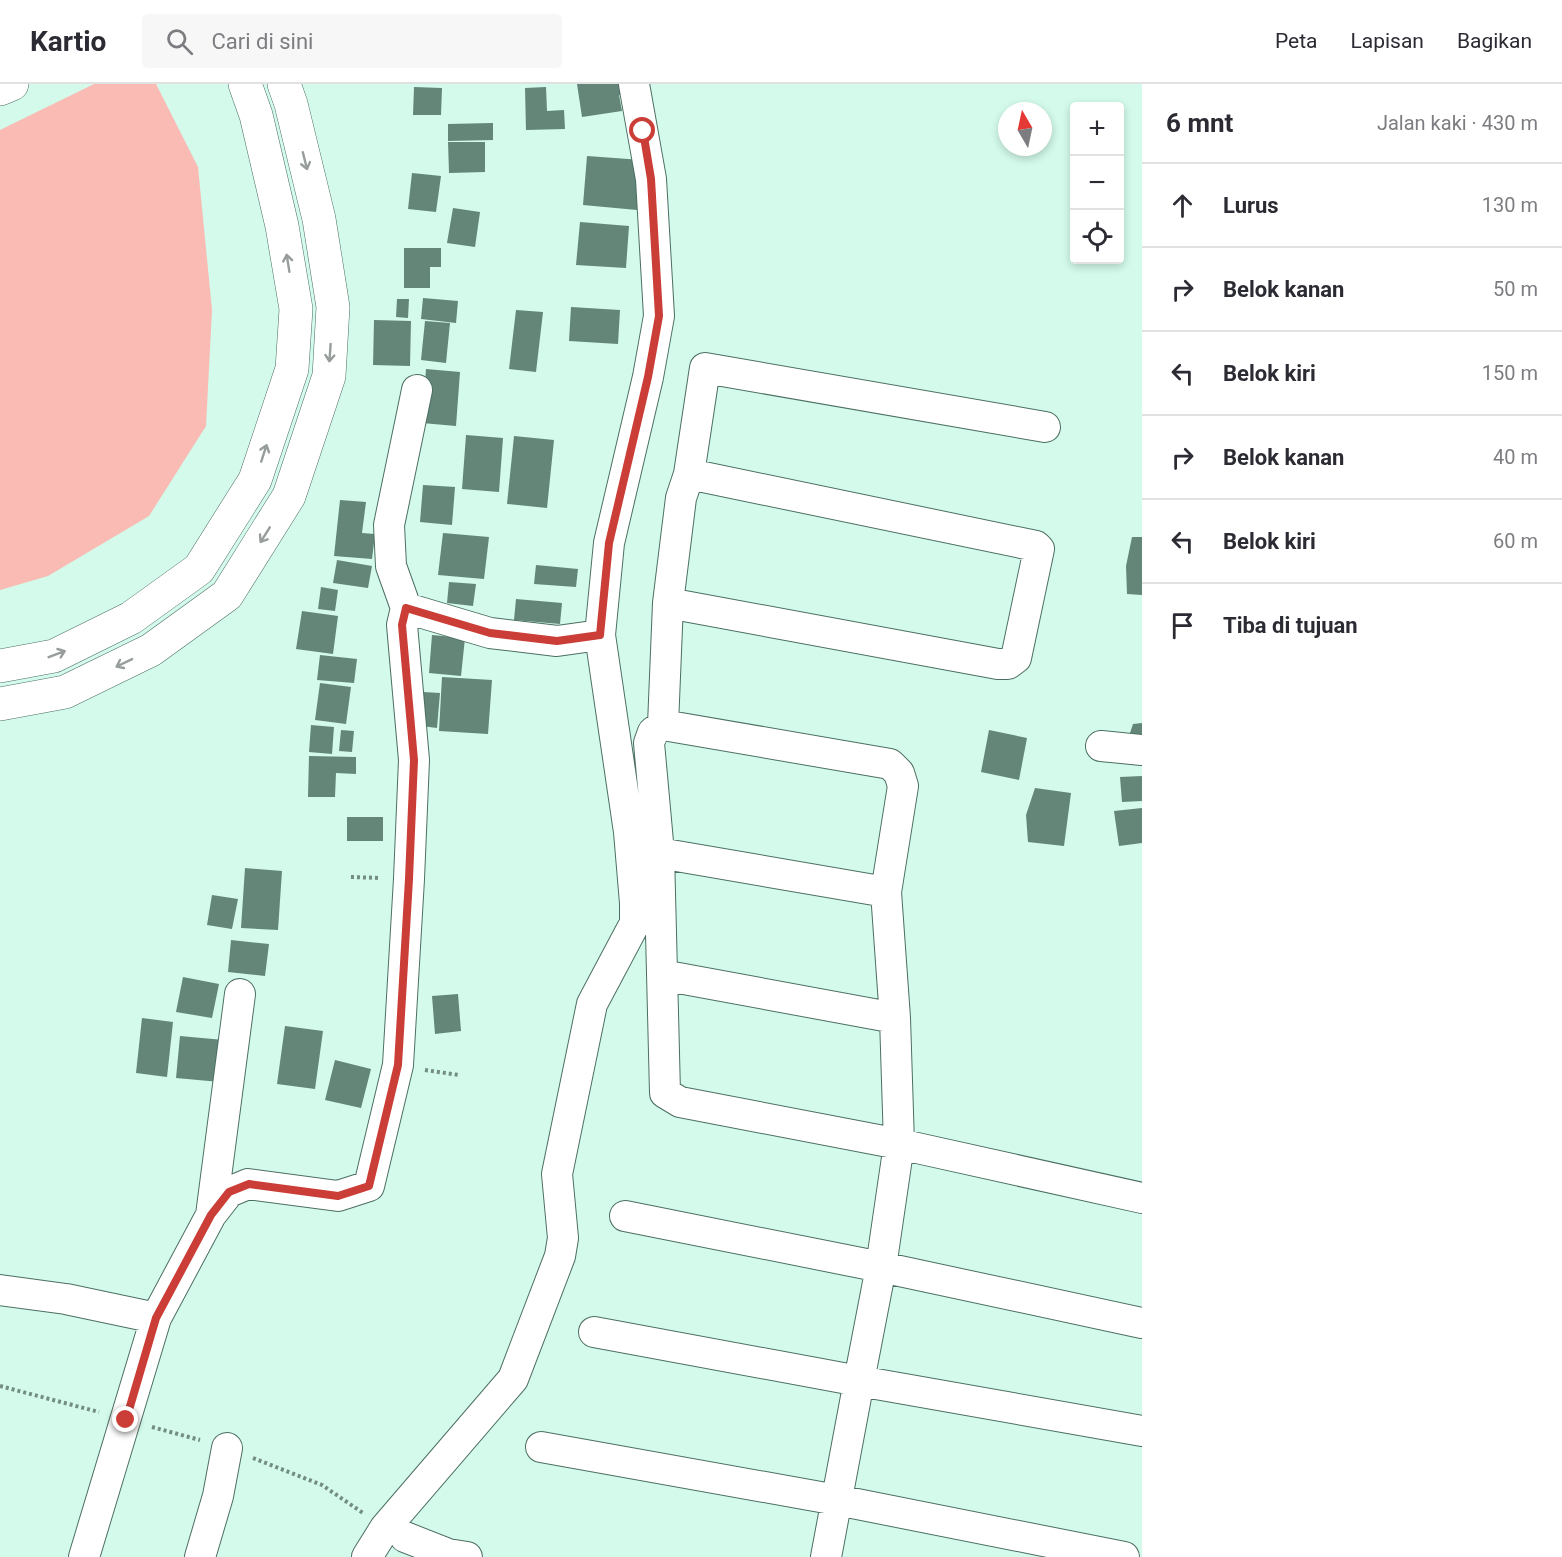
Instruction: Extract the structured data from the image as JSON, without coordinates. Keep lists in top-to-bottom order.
{
  "north": "top",
  "page": {
    "header": "Kartio",
    "search": "Cari di sini",
    "nav": ["Peta", "Lapisan", "Bagikan"],
    "heading": ["6 mnt", "Jalan kaki · 430 m"],
    "map_buttons": ["+", "−"],
    "list": [
      ["Lurus", "130 m"],
      ["Belok kanan", "50 m"],
      ["Belok kiri", "150 m"],
      ["Belok kanan", "40 m"],
      ["Belok kiri", "60 m"],
      "Tiba di tujuan"
    ]
  }
}
